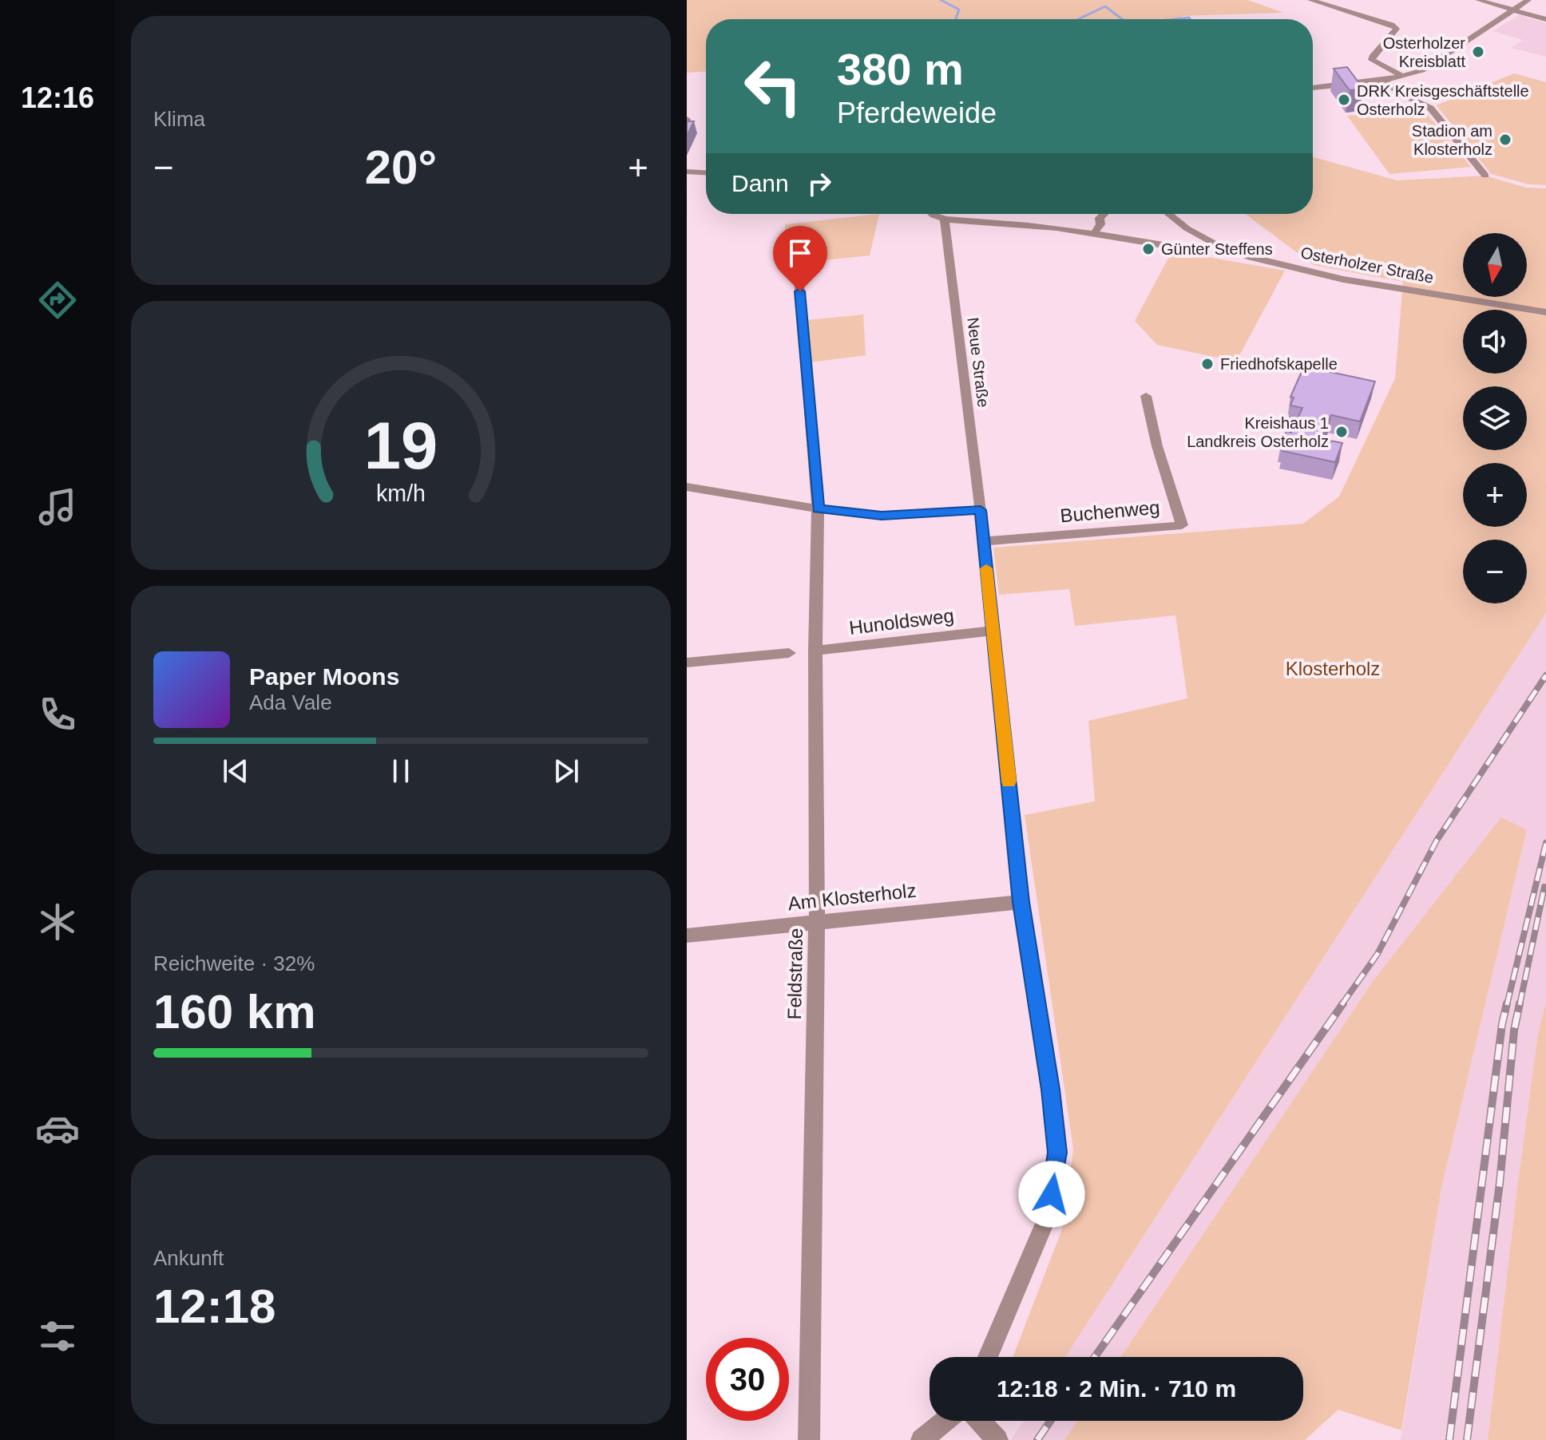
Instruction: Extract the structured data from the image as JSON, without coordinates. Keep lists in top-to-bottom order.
{
  "streets": {
    "street": [
      "Osterholzer Straße",
      "Neue Straße",
      "Buchenweg",
      "Hunoldsweg",
      "Am Klosterholz",
      "Feldstraße"
    ]
  },
  "crossings": [
    ["Neue Straße", "Buchenweg"],
    ["Neue Straße", "Hunoldsweg"],
    ["Neue Straße", "Am Klosterholz"],
    ["Hunoldsweg", "Feldstraße"],
    ["Am Klosterholz", "Feldstraße"]
  ],
  "parks": ["Klosterholz"],
  "places": [
    "Osterholzer Kreisblatt",
    "DRK Kreisgeschäftstelle Osterholz",
    "Stadion am Klosterholz",
    "Günter Steffens",
    "Friedhofskapelle",
    "Kreishaus 1 Landkreis Osterholz"
  ],
  "north": "bottom",
  "page": {
    "tabs": "12:16",
    "tile": [
      "Klima",
      ["Reichweite · 32%", "160 km"],
      ["Ankunft", "12:18"]
    ],
    "turn": ["380 m", "Pferdeweide"],
    "heat": ["−", "20°", "+"],
    "then": "Dann",
    "map_buttons": ["+", "−"],
    "song": ["Paper Moons", "Ada Vale"],
    "limit": "30",
    "trip": "12:18 · 2 Min. · 710 m",
    "gauge": ["19", "km/h"]
  }
}
